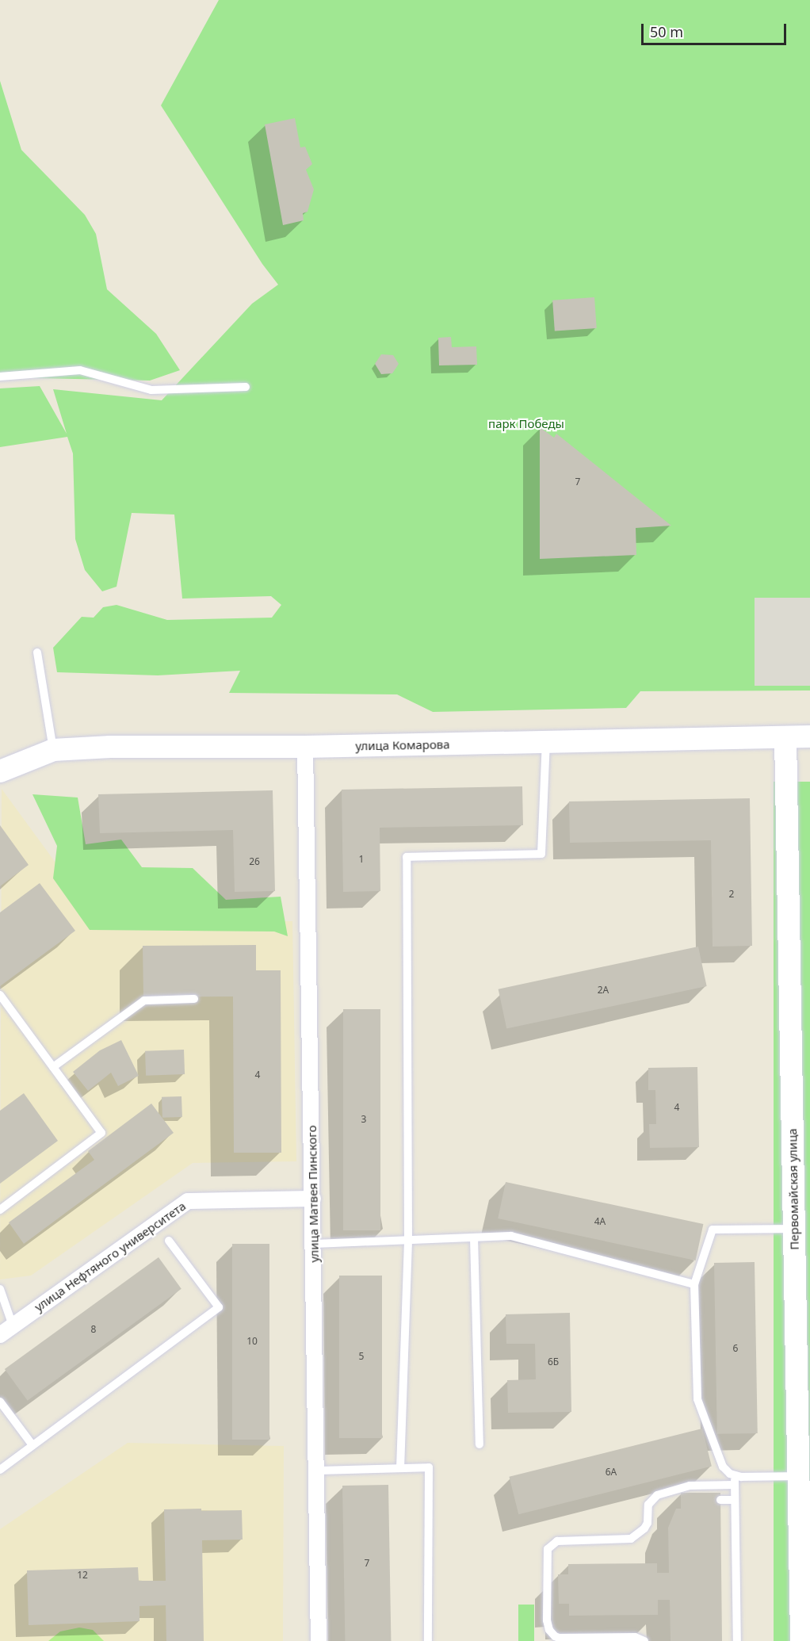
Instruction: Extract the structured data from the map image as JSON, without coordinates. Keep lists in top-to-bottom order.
{
  "streets": {
    "street": [
      "улица Комарова",
      "Первомайская улица",
      "улица Матвея Пинского",
      "улица Нефтяного университета"
    ]
  },
  "crossings": [
    ["улица Комарова", "Первомайская улица"],
    ["улица Комарова", "улица Матвея Пинского"],
    ["улица Матвея Пинского", "улица Нефтяного университета"]
  ],
  "parks": ["парк Победы"],
  "house_numbers": [
    "7",
    "1",
    "26",
    "2",
    "2А",
    "4",
    "4",
    "3",
    "4А",
    "8",
    "10",
    "6",
    "5",
    "6Б",
    "6А",
    "7",
    "12"
  ],
  "scale_bar": "50 m"
}
